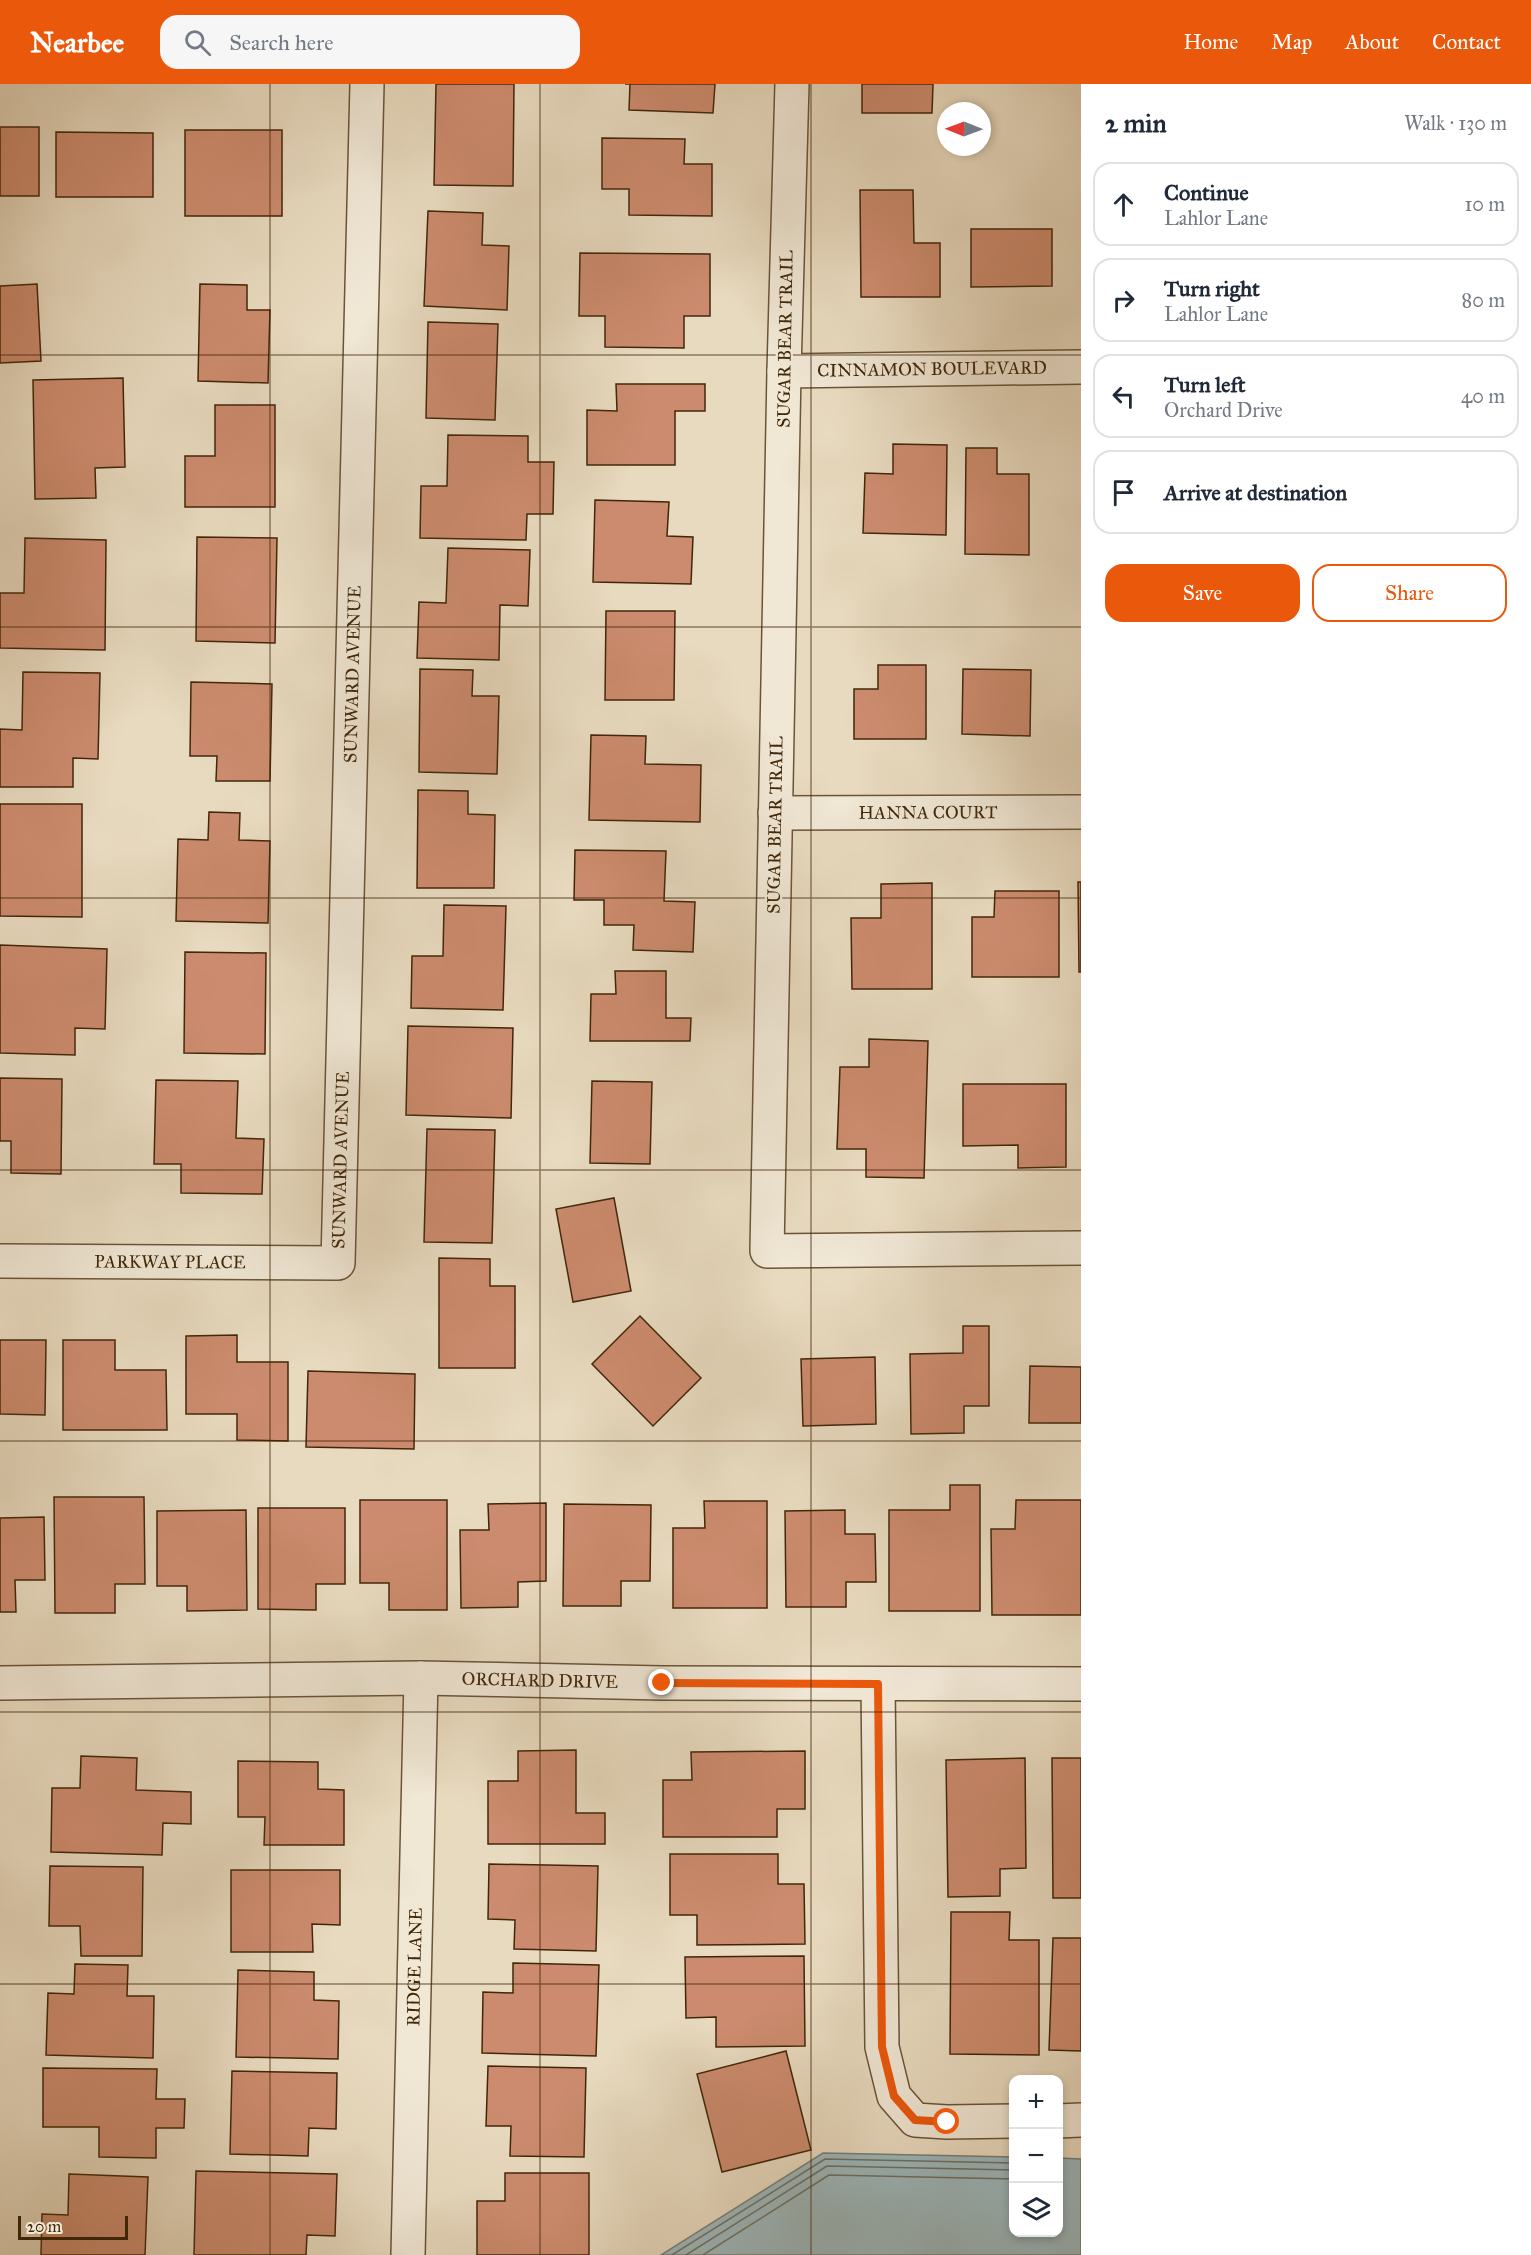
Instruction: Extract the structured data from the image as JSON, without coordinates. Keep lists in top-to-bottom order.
{
  "streets": {
    "street": [
      "SUGAR BEAR TRAIL",
      "CINNAMON BOULEVARD",
      "SUNWARD AVENUE",
      "HANNA COURT",
      "PARKWAY PLACE",
      "ORCHARD DRIVE",
      "RIDGE LANE"
    ]
  },
  "crossings": [
    ["SUGAR BEAR TRAIL", "CINNAMON BOULEVARD"],
    ["SUGAR BEAR TRAIL", "HANNA COURT"],
    ["SUNWARD AVENUE", "PARKWAY PLACE"],
    ["ORCHARD DRIVE", "RIDGE LANE"]
  ],
  "scale_bar": "20 m",
  "north": "left",
  "page": {
    "header": "Nearbee",
    "search": "Search here",
    "nav": [
      "Home",
      "Map",
      "About",
      "Contact"
    ],
    "heading": ["2 min", "Walk · 130 m"],
    "list": [
      ["Continue", "Lahlor Lane", "10 m"],
      ["Turn right", "Lahlor Lane", "80 m"],
      ["Turn left", "Orchard Drive", "40 m"],
      "Arrive at destination"
    ],
    "buttons": ["Save", "Share"],
    "map_buttons": ["+", "−"],
    "scale": "20 m"
  }
}
